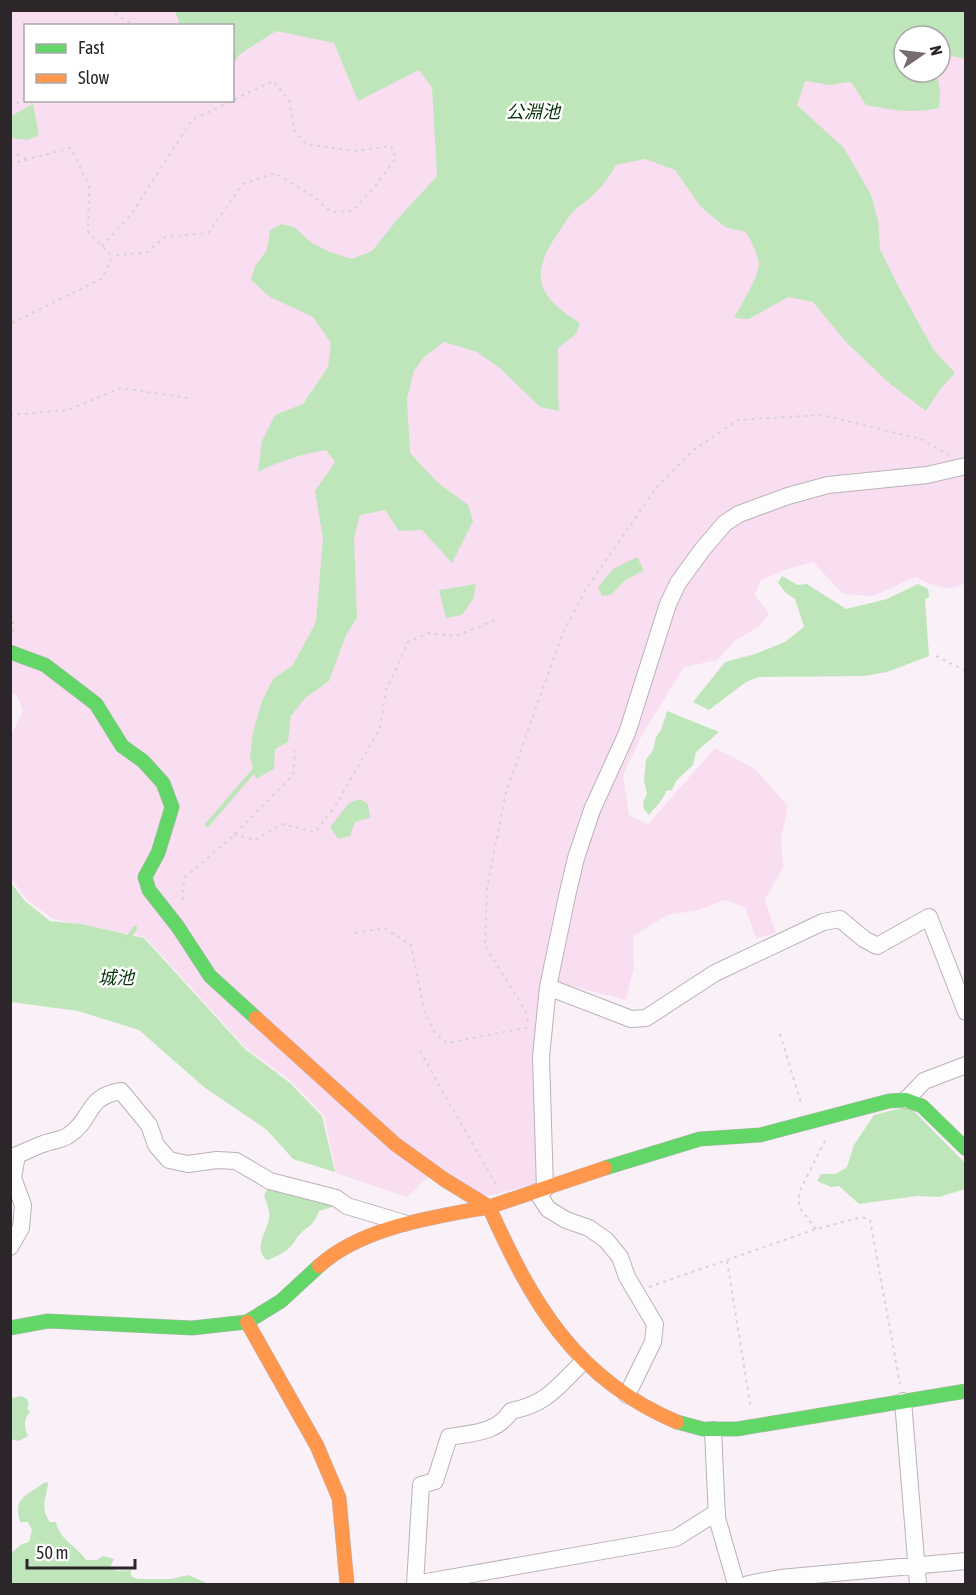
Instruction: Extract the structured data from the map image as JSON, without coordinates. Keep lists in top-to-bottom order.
{
  "water": ["公淵池", "城池"],
  "legend": ["Fast", "Slow"],
  "scale_bar": "50 m",
  "north": "right"
}
